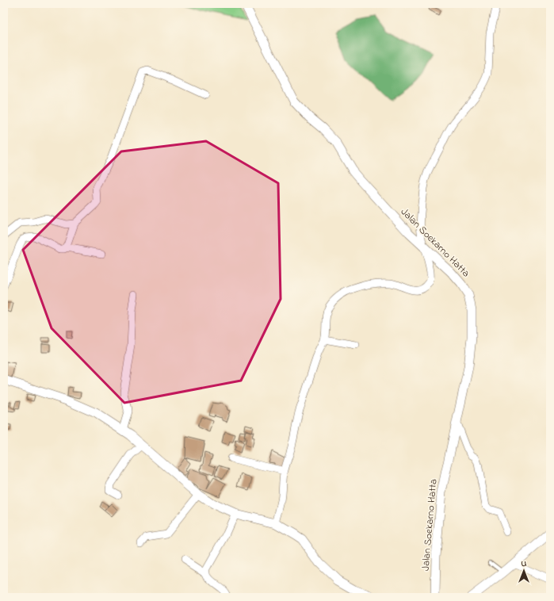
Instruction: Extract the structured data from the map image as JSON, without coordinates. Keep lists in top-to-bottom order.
{
  "streets": {
    "street": ["Jalan Soekarno Hatta"]
  },
  "north": "top"
}
